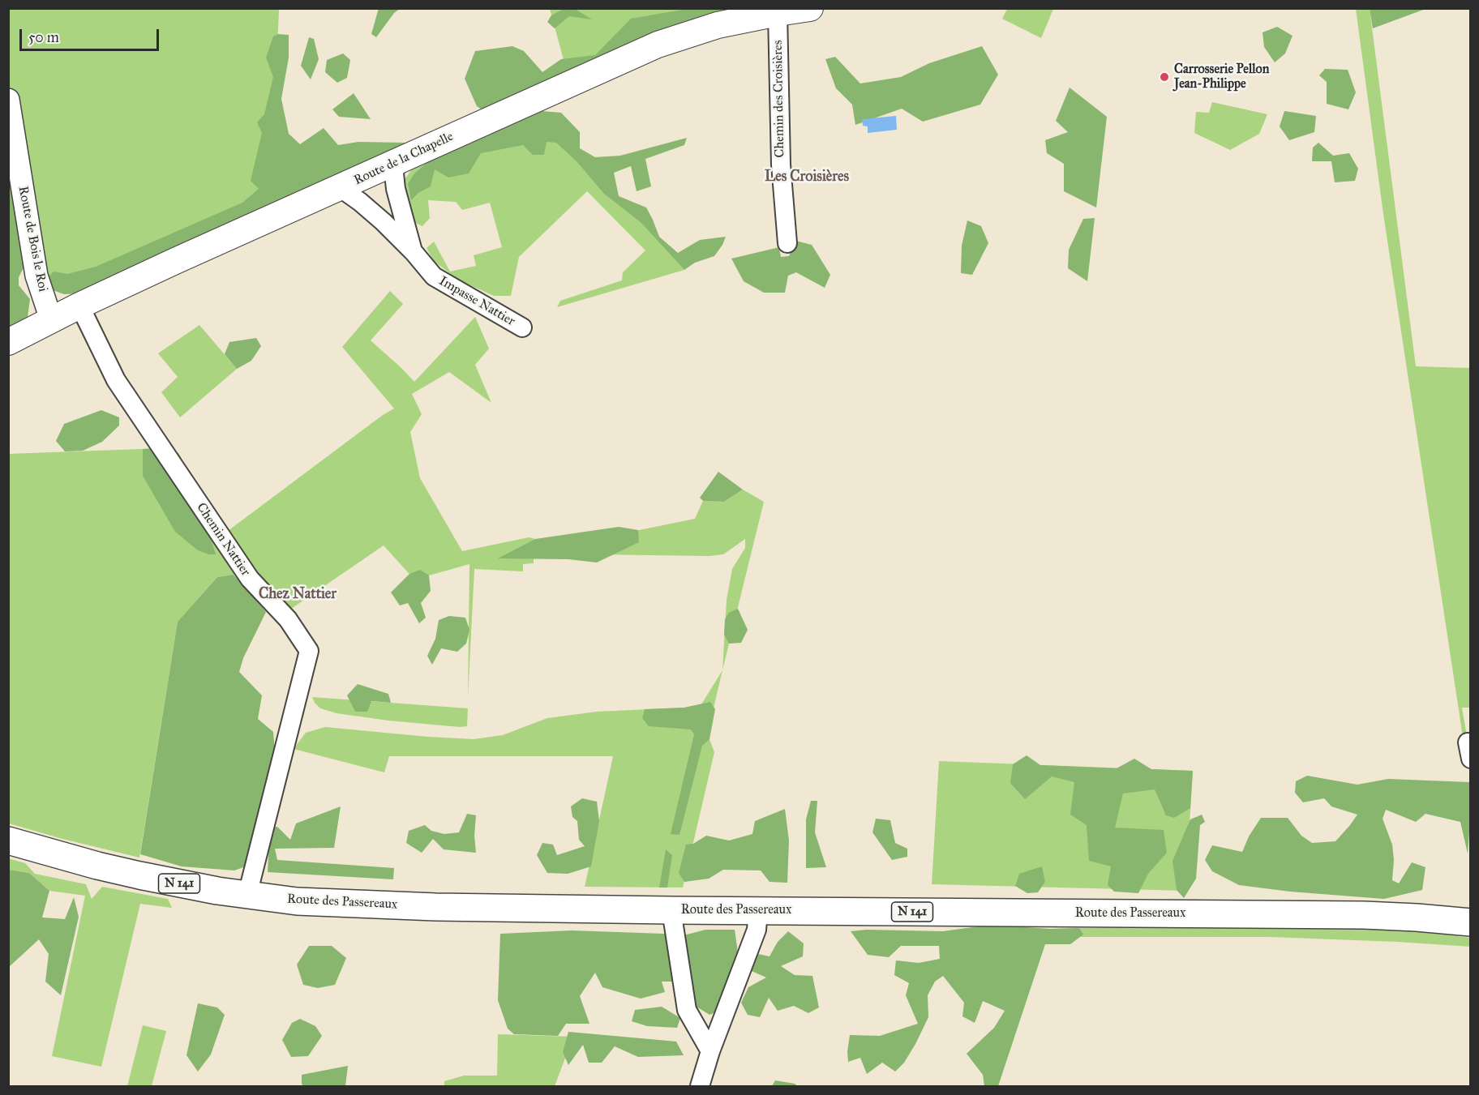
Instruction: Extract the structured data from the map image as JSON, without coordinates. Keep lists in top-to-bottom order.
{
  "streets": {
    "main road": ["Route de la Chapelle", "N 141", "Route des Passereaux"],
    "street": [
      "Chemin des Croisières",
      "Route de Bois le Roi",
      "Impasse Nattier",
      "Chemin Nattier"
    ]
  },
  "crossings": [
    ["Chemin des Croisières", "Route de la Chapelle"],
    ["Route de la Chapelle", "Route de Bois le Roi"],
    ["Route de la Chapelle", "Impasse Nattier"],
    ["Route de la Chapelle", "Chemin Nattier"],
    ["Chemin Nattier", "Route des Passereaux"]
  ],
  "districts": ["Les Croisières", "Chez Nattier"],
  "places": ["Carrosserie Pellon Jean-Philippe"],
  "scale_bar": "50 m"
}
